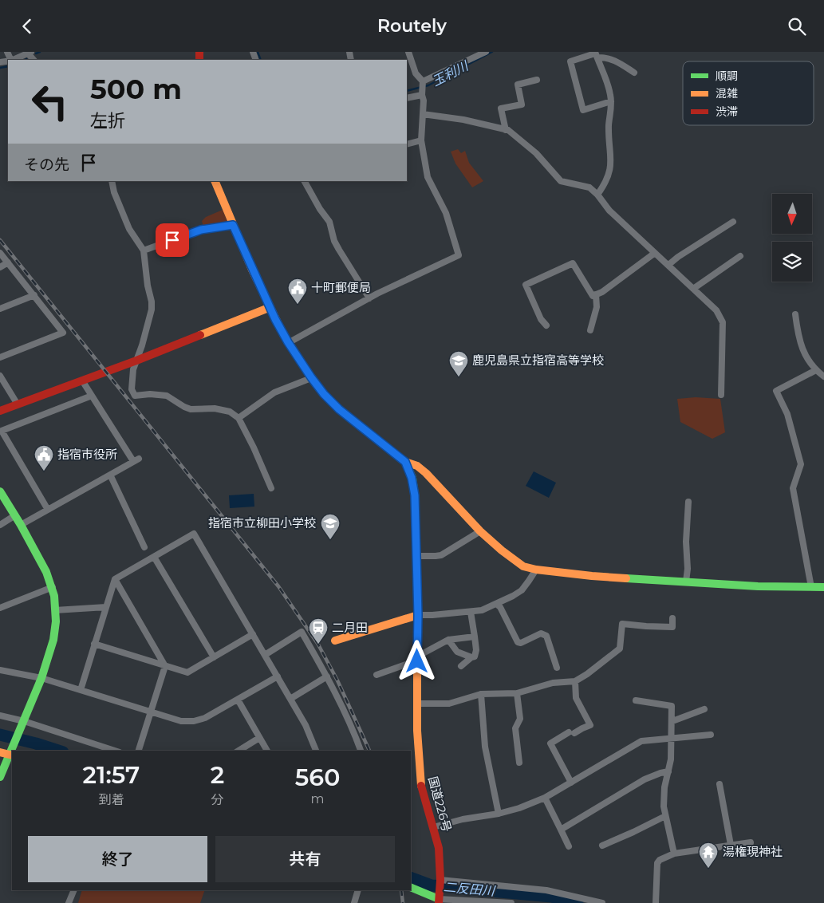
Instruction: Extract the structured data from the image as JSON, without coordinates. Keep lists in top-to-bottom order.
{
  "streets": {
    "main road": ["国道226号"]
  },
  "water": ["玉利川", "二反田川"],
  "places": {
    "public building": ["十町郵便局", "指宿市役所"],
    "school or university": ["鹿児島県立指宿高等学校", "指宿市立柳田小学校"],
    "station": ["二月田"],
    "temple": ["湯権現神社"]
  },
  "legend": ["順調", "混雑", "渋滞"],
  "north": "bottom",
  "page": {
    "header": "Routely",
    "turn": ["500 m", "左折"],
    "then": "その先",
    "eta": [
      "21:57",
      "到着",
      "2",
      "分",
      "560",
      "m"
    ],
    "buttons": ["終了", "共有"]
  }
}
